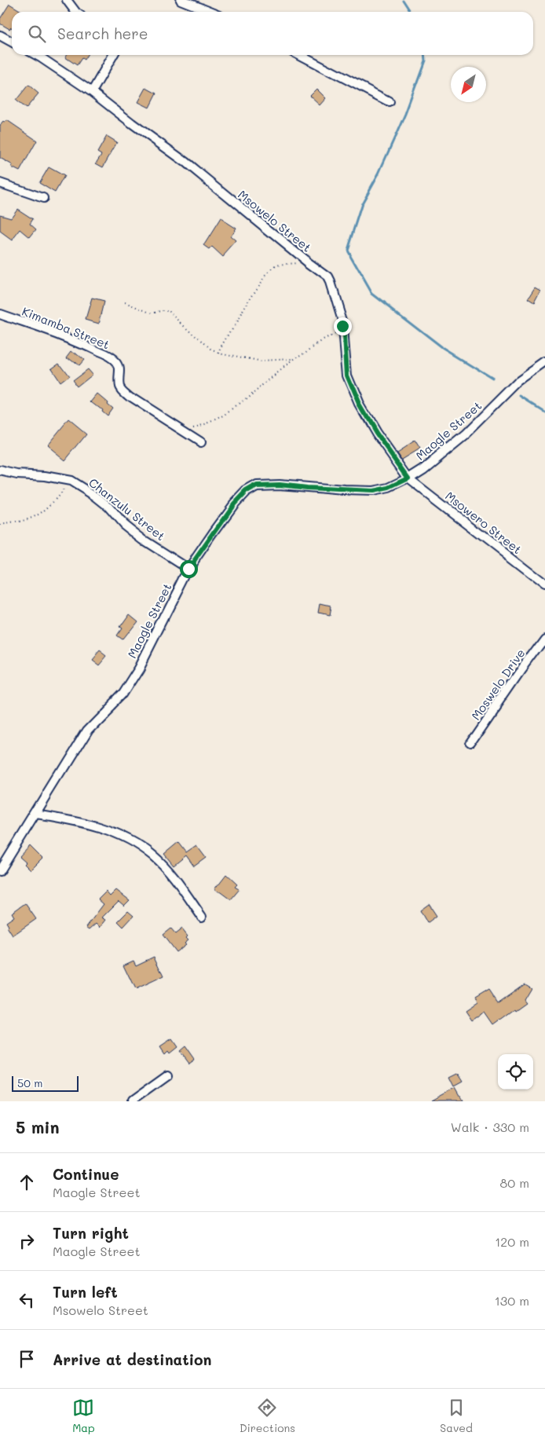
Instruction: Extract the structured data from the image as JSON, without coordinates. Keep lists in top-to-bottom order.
{
  "streets": {
    "street": [
      "Msowelo Street",
      "Kimamba Street",
      "Maogle Street",
      "Chanzulu Street",
      "Msowero Street",
      "Moswelo Drive"
    ]
  },
  "crossings": [
    ["Msowelo Street", "Maogle Street"],
    ["Msowelo Street", "Msowero Street"],
    ["Maogle Street", "Chanzulu Street"],
    ["Maogle Street", "Msowero Street"]
  ],
  "scale_bar": "50 m",
  "north": "bottom left",
  "page": {
    "search": "Search here",
    "scale": "50 m",
    "heading": ["5 min", "Walk · 330 m"],
    "list": [
      ["Continue", "Maogle Street", "80 m"],
      ["Turn right", "Maogle Street", "120 m"],
      ["Turn left", "Msowelo Street", "130 m"],
      "Arrive at destination"
    ],
    "nav": ["Map", "Directions", "Saved"]
  }
}
